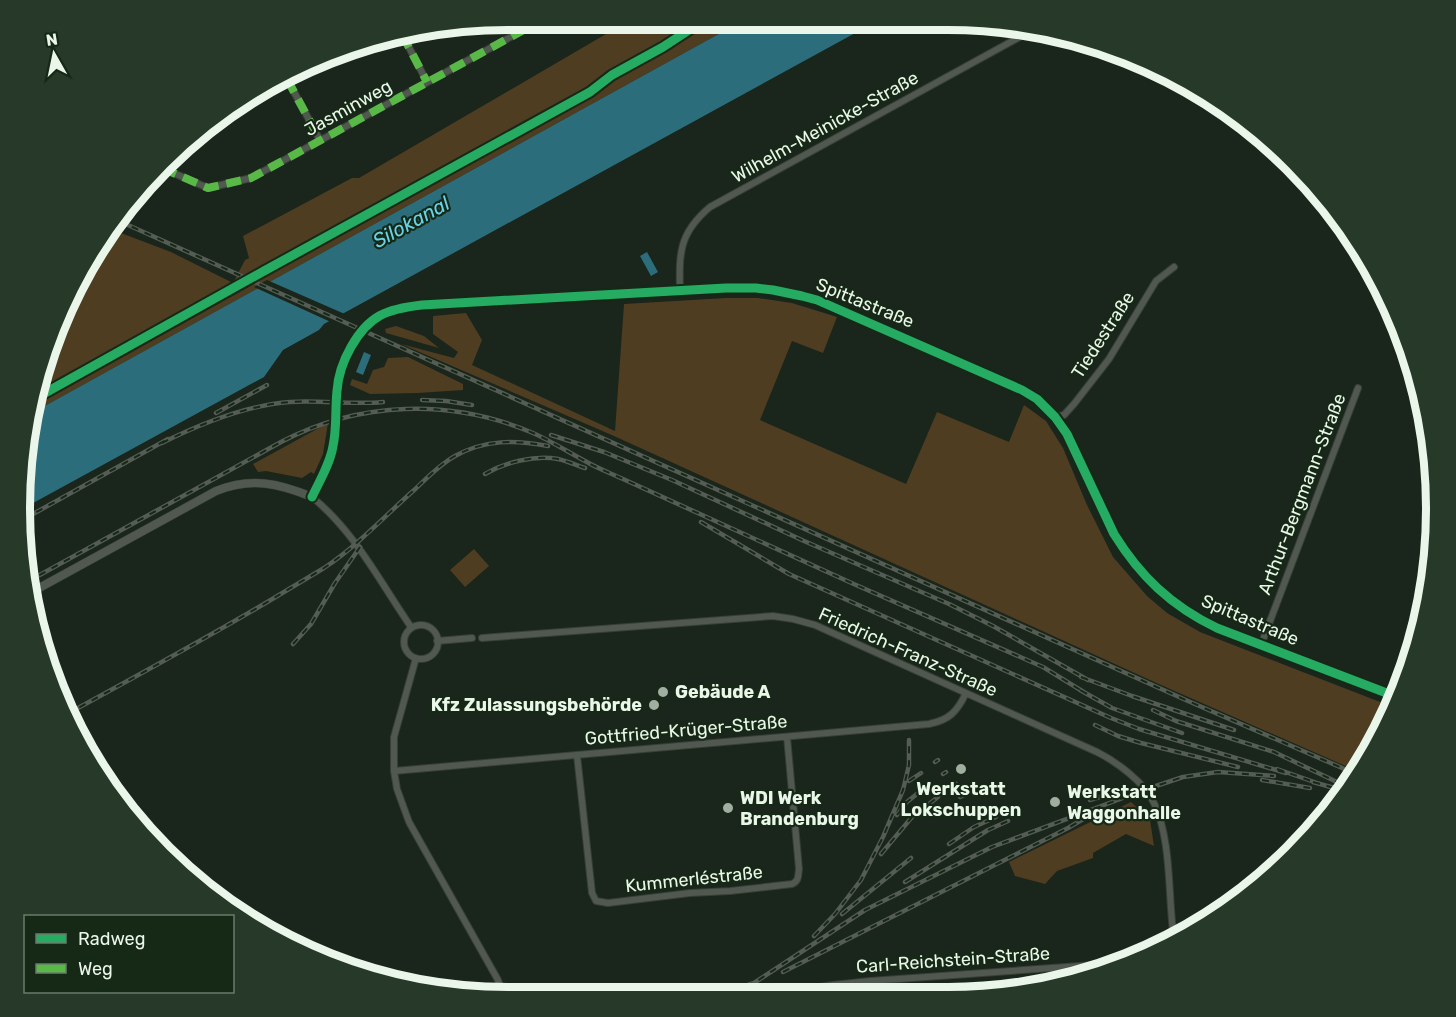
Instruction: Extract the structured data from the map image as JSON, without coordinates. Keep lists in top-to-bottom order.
{
  "streets": {
    "street": [
      "Jasminweg",
      "Wilhelm-Meinicke-Straße",
      "Spittastraße",
      "Tiedestraße",
      "Arthur-Bergmann-Straße",
      "Friedrich-Franz-Straße",
      "Gottfried-Krüger-Straße",
      "Kummerléstraße",
      "Carl-Reichstein-Straße"
    ]
  },
  "crossings": [
    ["Wilhelm-Meinicke-Straße", "Spittastraße"],
    ["Spittastraße", "Tiedestraße"],
    ["Spittastraße", "Arthur-Bergmann-Straße"],
    ["Friedrich-Franz-Straße", "Gottfried-Krüger-Straße"],
    ["Gottfried-Krüger-Straße", "Kummerléstraße"]
  ],
  "water": ["Silokanal"],
  "places": [
    "Gebäude A",
    "Kfz Zulassungsbehörde",
    "Werkstatt Lokschuppen",
    "Werkstatt Waggonhalle",
    "WDI Werk Brandenburg"
  ],
  "legend": ["Radweg", "Weg"],
  "north": "top"
}
